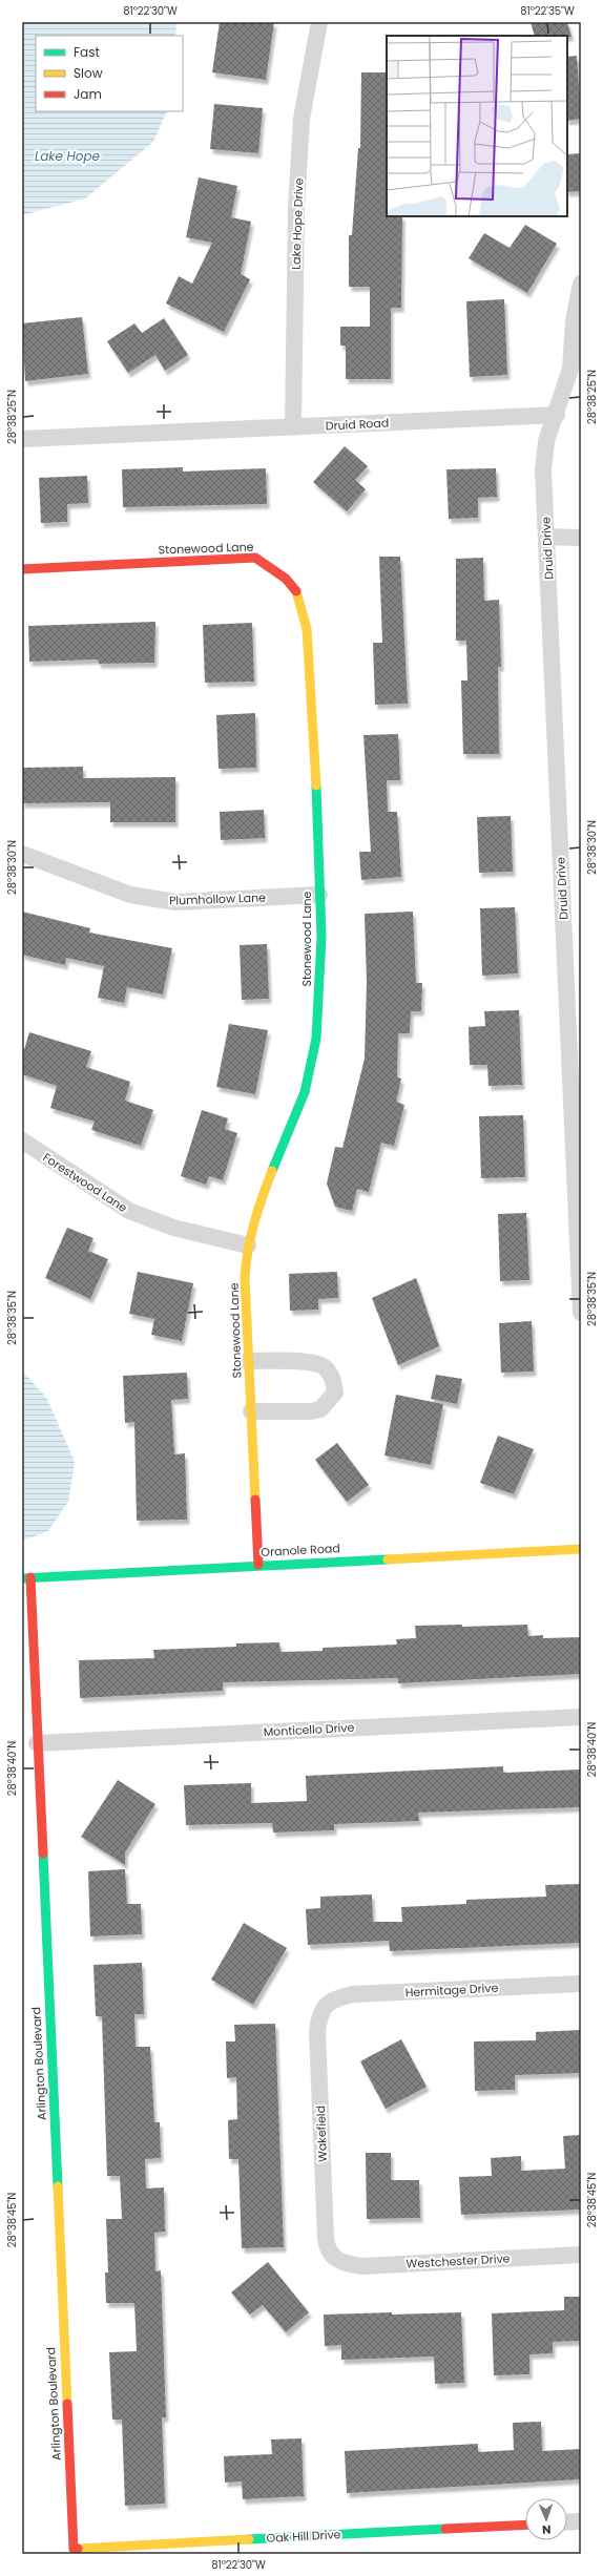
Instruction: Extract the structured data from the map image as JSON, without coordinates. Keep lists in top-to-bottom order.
{
  "streets": {
    "street": [
      "Lake Hope Drive",
      "Druid Road",
      "Stonewood Lane",
      "Druid Drive",
      "Plumhollow Lane",
      "Forestwood Lane",
      "Oranole Road",
      "Monticello Drive",
      "Hermitage Drive",
      "Arlington Boulevard",
      "Wakefield",
      "Westchester Drive",
      "Oak Hill Drive"
    ]
  },
  "crossings": [
    ["Lake Hope Drive", "Druid Road"],
    ["Druid Road", "Druid Drive"],
    ["Stonewood Lane", "Plumhollow Lane"],
    ["Stonewood Lane", "Forestwood Lane"],
    ["Stonewood Lane", "Oranole Road"],
    ["Oranole Road", "Arlington Boulevard"],
    ["Monticello Drive", "Arlington Boulevard"],
    ["Hermitage Drive", "Wakefield"],
    ["Arlington Boulevard", "Oak Hill Drive"],
    ["Wakefield", "Westchester Drive"]
  ],
  "water": ["Lake Hope"],
  "legend": ["Fast", "Slow", "Jam"],
  "north": "bottom",
  "coordinates": [
    "81°22'30\"W",
    "81°22'35\"W",
    "28°38'25\"N",
    "28°38'30\"N",
    "28°38'35\"N",
    "28°38'40\"N",
    "28°38'45\"N"
  ]
}
